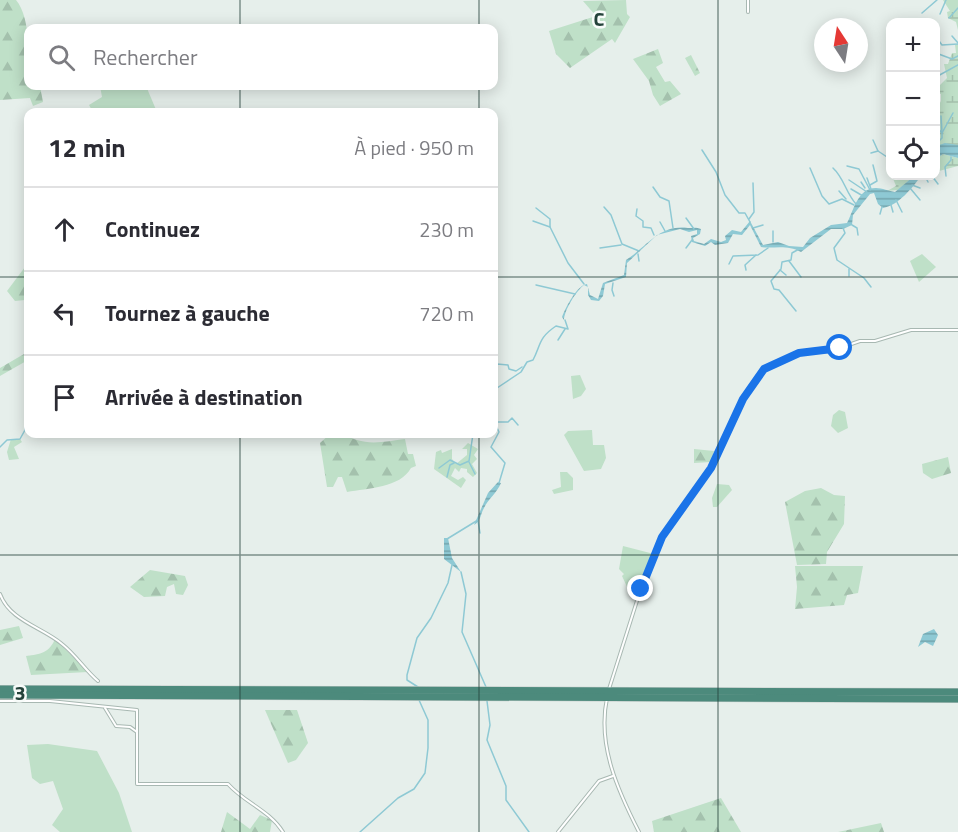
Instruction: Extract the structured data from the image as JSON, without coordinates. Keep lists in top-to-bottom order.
{
  "north": "top",
  "page": {
    "map_buttons": ["+", "−"],
    "search": "Rechercher",
    "heading": ["12 min", "À pied · 950 m"],
    "list": [
      ["Continuez", "230 m"],
      ["Tournez à gauche", "720 m"],
      "Arrivée à destination"
    ]
  },
  "grid": {
    "columns": ["C"],
    "rows": ["3"]
  }
}
